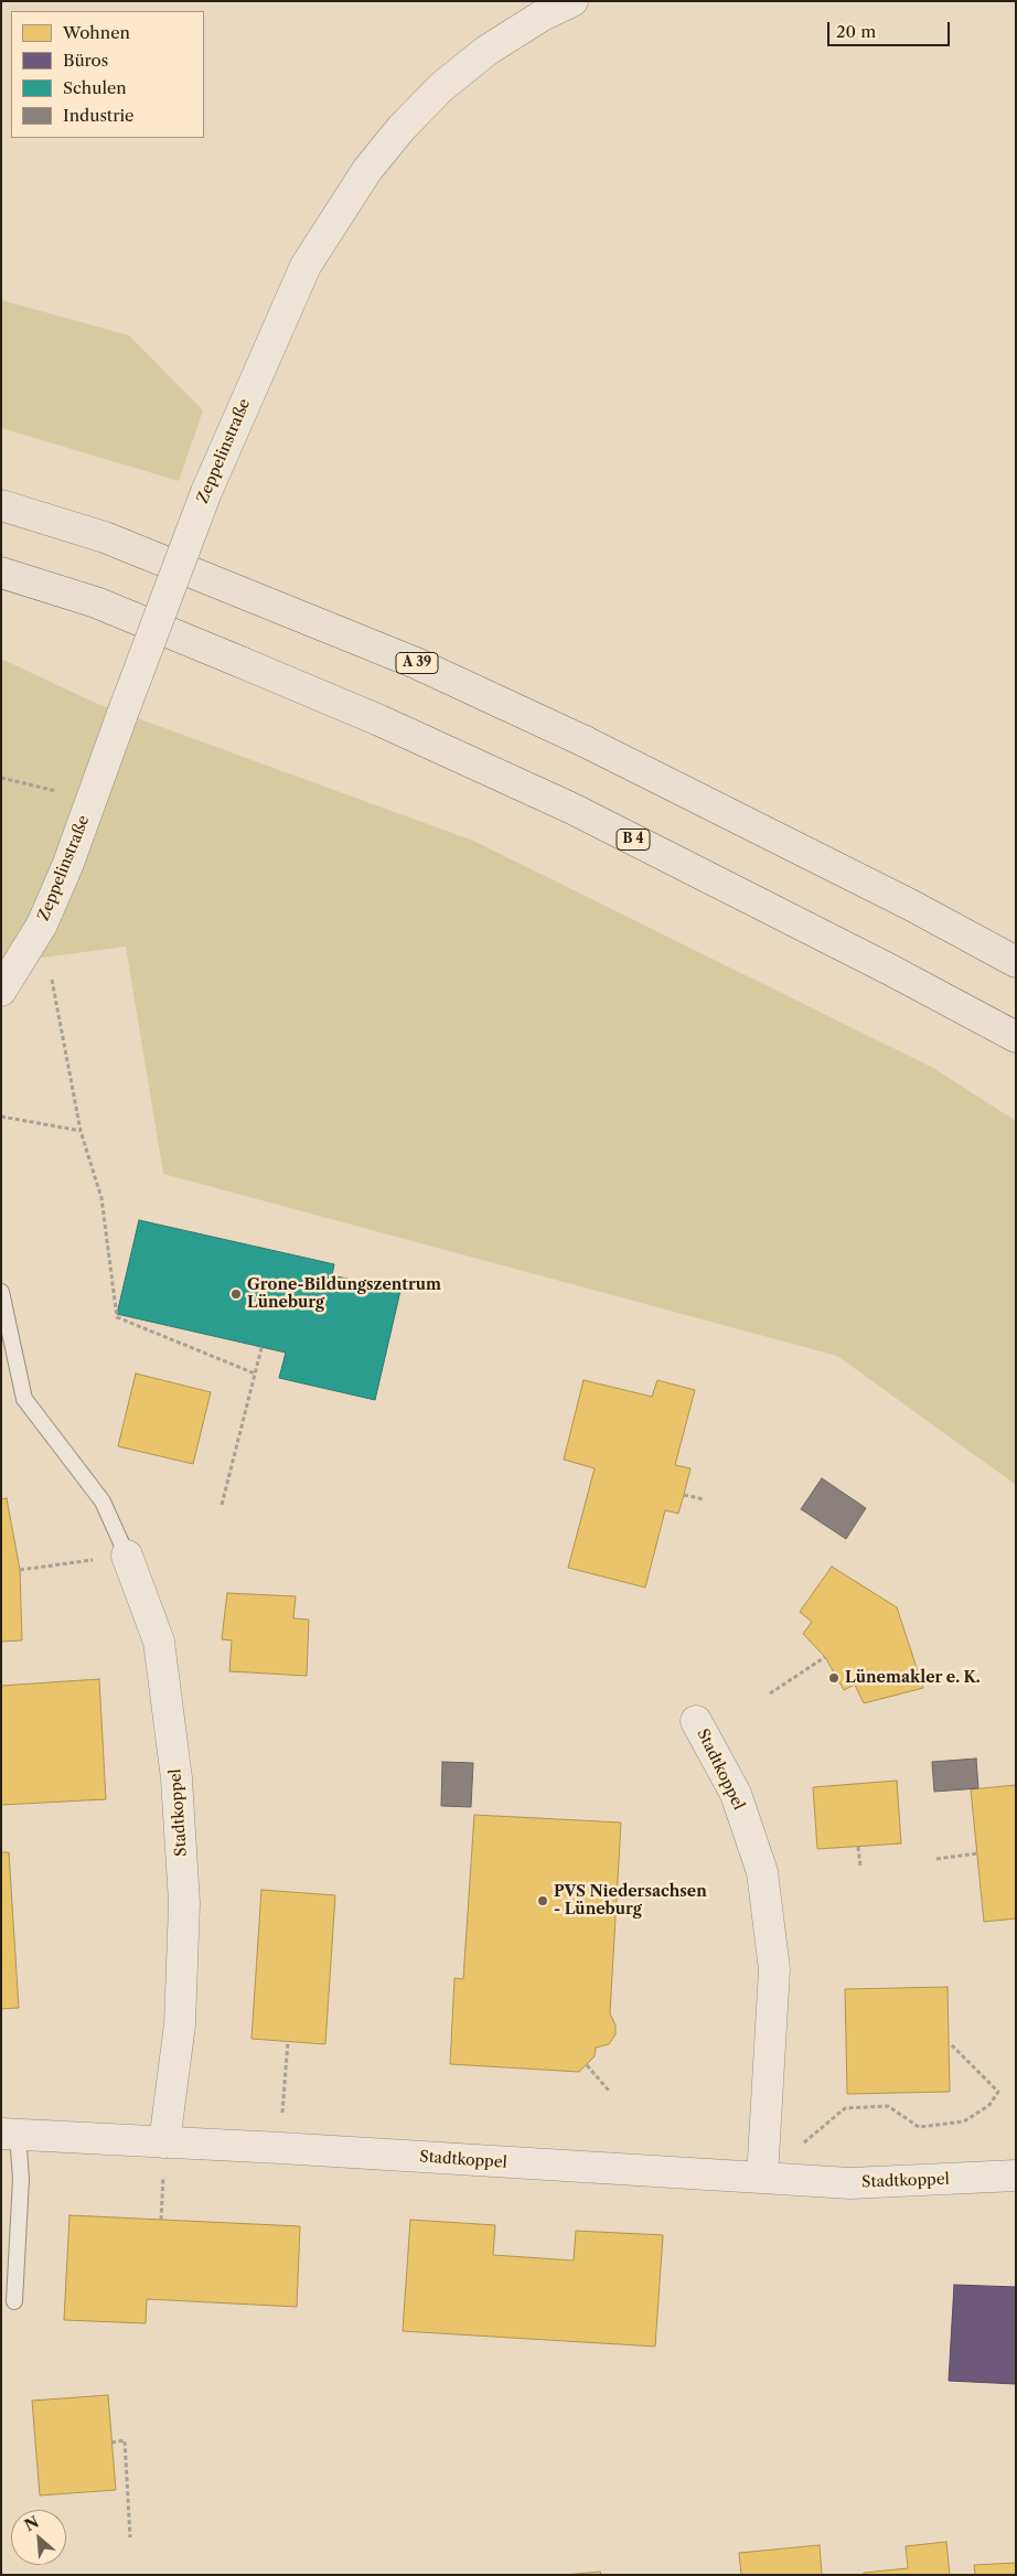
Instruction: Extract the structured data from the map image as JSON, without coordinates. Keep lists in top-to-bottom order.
{
  "streets": {
    "highway": ["A 39", "B 4"],
    "street": ["Zeppelinstraße", "Stadtkoppel"]
  },
  "places": ["Grone-Bildungszentrum Lüneburg", "Lünemakler e. K.", "PVS Niedersachsen - Lüneburg"],
  "legend": [
    "Wohnen",
    "Büros",
    "Schulen",
    "Industrie"
  ],
  "scale_bar": "20 m",
  "north": "top left"
}
